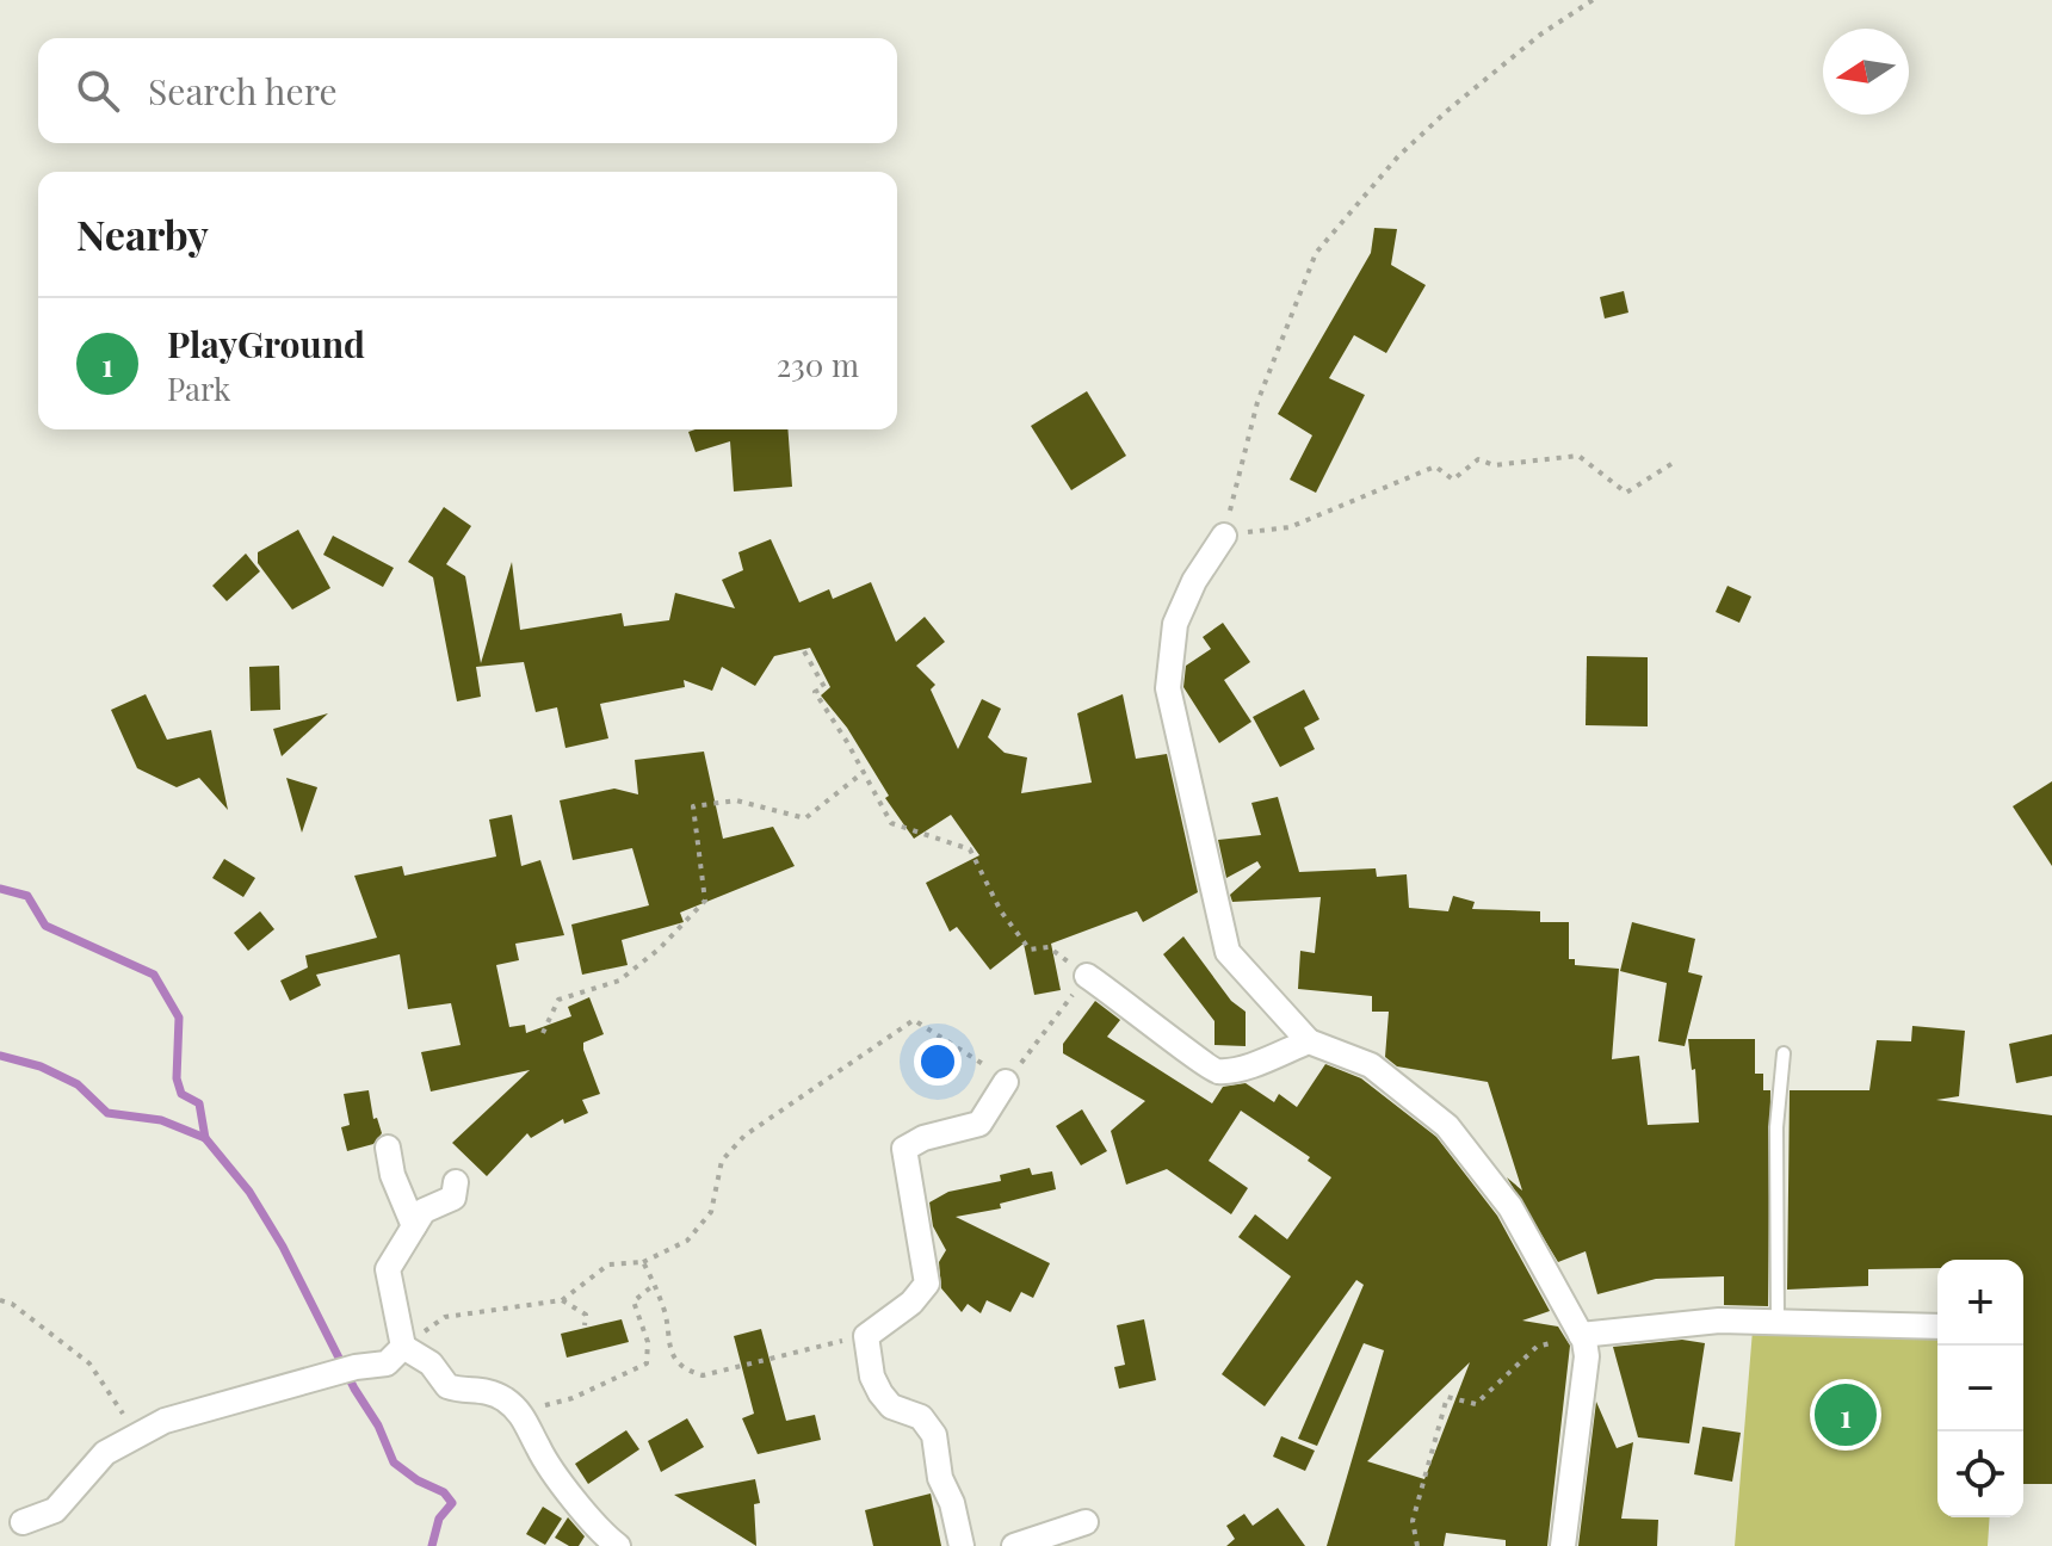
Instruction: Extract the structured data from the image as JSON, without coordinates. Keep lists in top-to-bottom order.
{
  "north": "left",
  "page": {
    "search": "Search here",
    "heading": "Nearby",
    "list": [
      {
        "mark": "1",
        "name": "PlayGround",
        "note": "Park",
        "value": "230 m"
      }
    ],
    "map_buttons": ["+", "−"],
    "pins": "1"
  }
}
